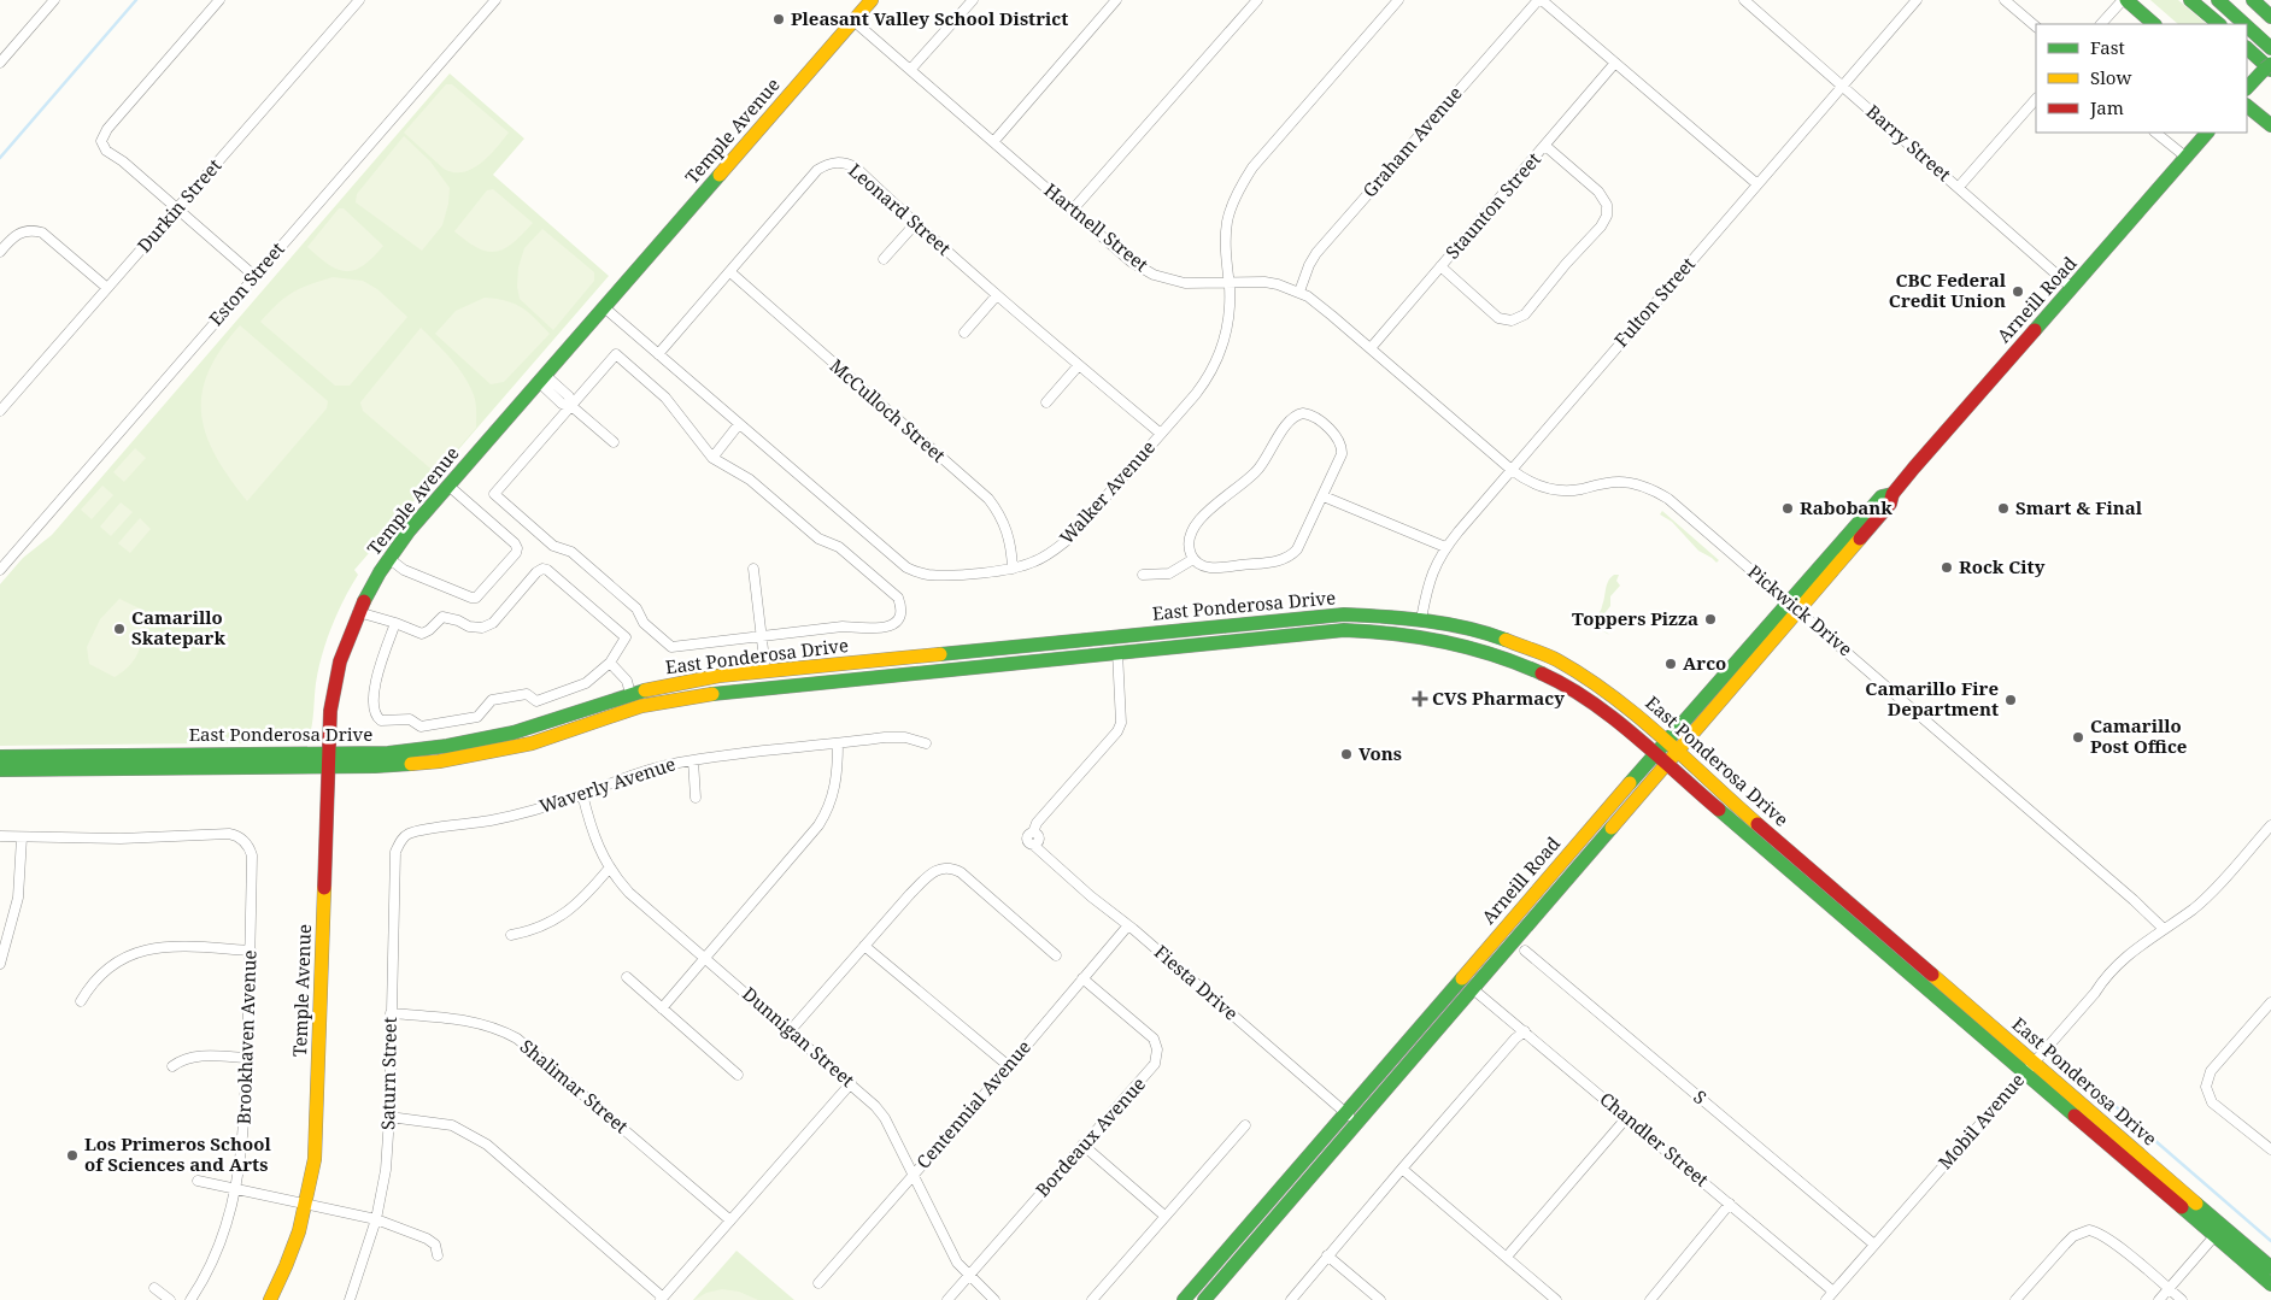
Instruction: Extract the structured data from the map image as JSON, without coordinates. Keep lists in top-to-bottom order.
{
  "streets": {
    "main road": ["Temple Avenue", "Arneill Road", "East Ponderosa Drive"],
    "street": [
      "Graham Avenue",
      "Barry Street",
      "Durkin Street",
      "Staunton Street",
      "Leonard Street",
      "Hartnell Street",
      "Eston Street",
      "Fulton Street",
      "McCulloch Street",
      "Walker Avenue",
      "Pickwick Drive",
      "Waverly Avenue",
      "Fiesta Drive",
      "Brookhaven Avenue",
      "Dunnigan Street",
      "Saturn Street",
      "Shalimar Street",
      "S",
      "Centennial Avenue",
      "Mobil Avenue",
      "Bordeaux Avenue",
      "Chandler Street"
    ]
  },
  "crossings": [
    ["Temple Avenue", "Hartnell Street"],
    ["Temple Avenue", "Walker Avenue"],
    ["Temple Avenue", "East Ponderosa Drive"],
    ["Graham Avenue", "Hartnell Street"],
    ["Barry Street", "Arneill Road"],
    ["Barry Street", "Fulton Street"],
    ["Staunton Street", "Hartnell Street"],
    ["Leonard Street", "McCulloch Street"],
    ["Leonard Street", "Walker Avenue"],
    ["Hartnell Street", "Fulton Street"],
    ["Hartnell Street", "Walker Avenue"],
    ["Hartnell Street", "Pickwick Drive"],
    ["Arneill Road", "East Ponderosa Drive"],
    ["Arneill Road", "Pickwick Drive"],
    ["Arneill Road", "Fiesta Drive"],
    ["Arneill Road", "Chandler Street"],
    ["Fulton Street", "East Ponderosa Drive"],
    ["Fulton Street", "Pickwick Drive"],
    ["McCulloch Street", "Walker Avenue"],
    ["East Ponderosa Drive", "Fiesta Drive"],
    ["East Ponderosa Drive", "Mobil Avenue"],
    ["Pickwick Drive", "Mobil Avenue"],
    ["Waverly Avenue", "Dunnigan Street"],
    ["Waverly Avenue", "Saturn Street"],
    ["Fiesta Drive", "Centennial Avenue"],
    ["Dunnigan Street", "Centennial Avenue"],
    ["Dunnigan Street", "Bordeaux Avenue"],
    ["Saturn Street", "Shalimar Street"],
    ["S", "Mobil Avenue"],
    ["Centennial Avenue", "Bordeaux Avenue"],
    ["Mobil Avenue", "Chandler Street"]
  ],
  "places": {
    "other": [
      "Pleasant Valley School District",
      "CBC Federal Credit Union",
      "Rabobank",
      "Smart & Final",
      "Rock City",
      "Toppers Pizza",
      "Camarillo Skatepark",
      "Arco",
      "Camarillo Fire Department",
      "Camarillo Post Office",
      "Vons",
      "Los Primeros School of Sciences and Arts"
    ],
    "health": ["CVS Pharmacy"]
  },
  "legend": ["Fast", "Slow", "Jam"]
}
